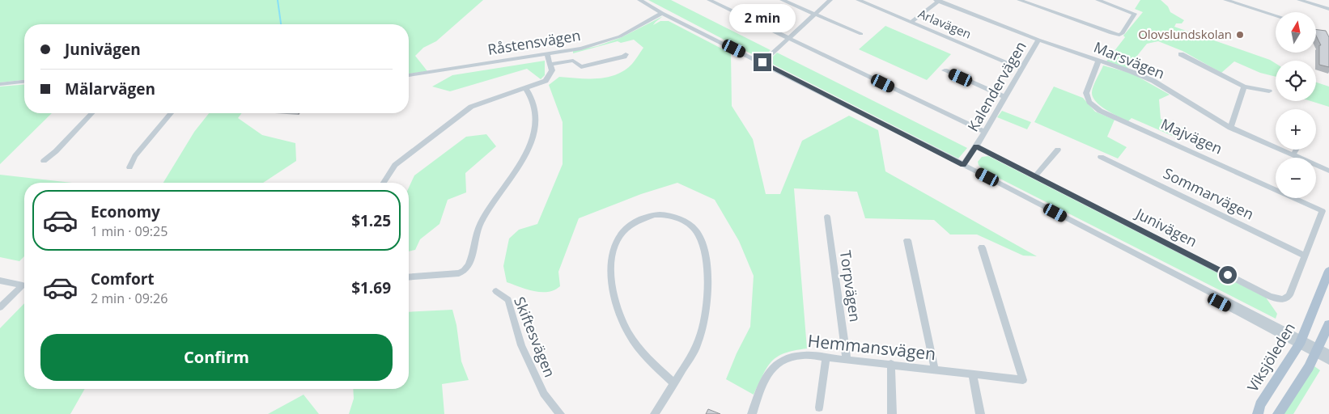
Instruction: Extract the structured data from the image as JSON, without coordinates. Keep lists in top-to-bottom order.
{
  "streets": {
    "main road": ["Viksjöleden"],
    "street": [
      "Arlavägen",
      "Råstensvägen",
      "Marsvägen",
      "Kalendervägen",
      "Majvägen",
      "Sommarvägen",
      "Junivägen",
      "Torpvägen",
      "Skiftesvägen",
      "Hemmansvägen"
    ]
  },
  "crossings": [
    ["Arlavägen", "Kalendervägen"],
    ["Marsvägen", "Kalendervägen"],
    ["Marsvägen", "Majvägen"],
    ["Kalendervägen", "Junivägen"],
    ["Majvägen", "Sommarvägen"],
    ["Majvägen", "Junivägen"],
    ["Sommarvägen", "Junivägen"],
    ["Torpvägen", "Hemmansvägen"]
  ],
  "places": ["Olovslundskolan"],
  "north": "top",
  "page": {
    "bubble": "2 min",
    "map_buttons": ["+", "−"],
    "banner": ["Junivägen", "Mälarvägen"],
    "list": [
      {
        "name": "Economy",
        "note": "1 min · 09:25",
        "value": "$1.25"
      },
      {
        "name": "Comfort",
        "note": "2 min · 09:26",
        "value": "$1.69"
      }
    ],
    "buttons": "Confirm"
  }
}
